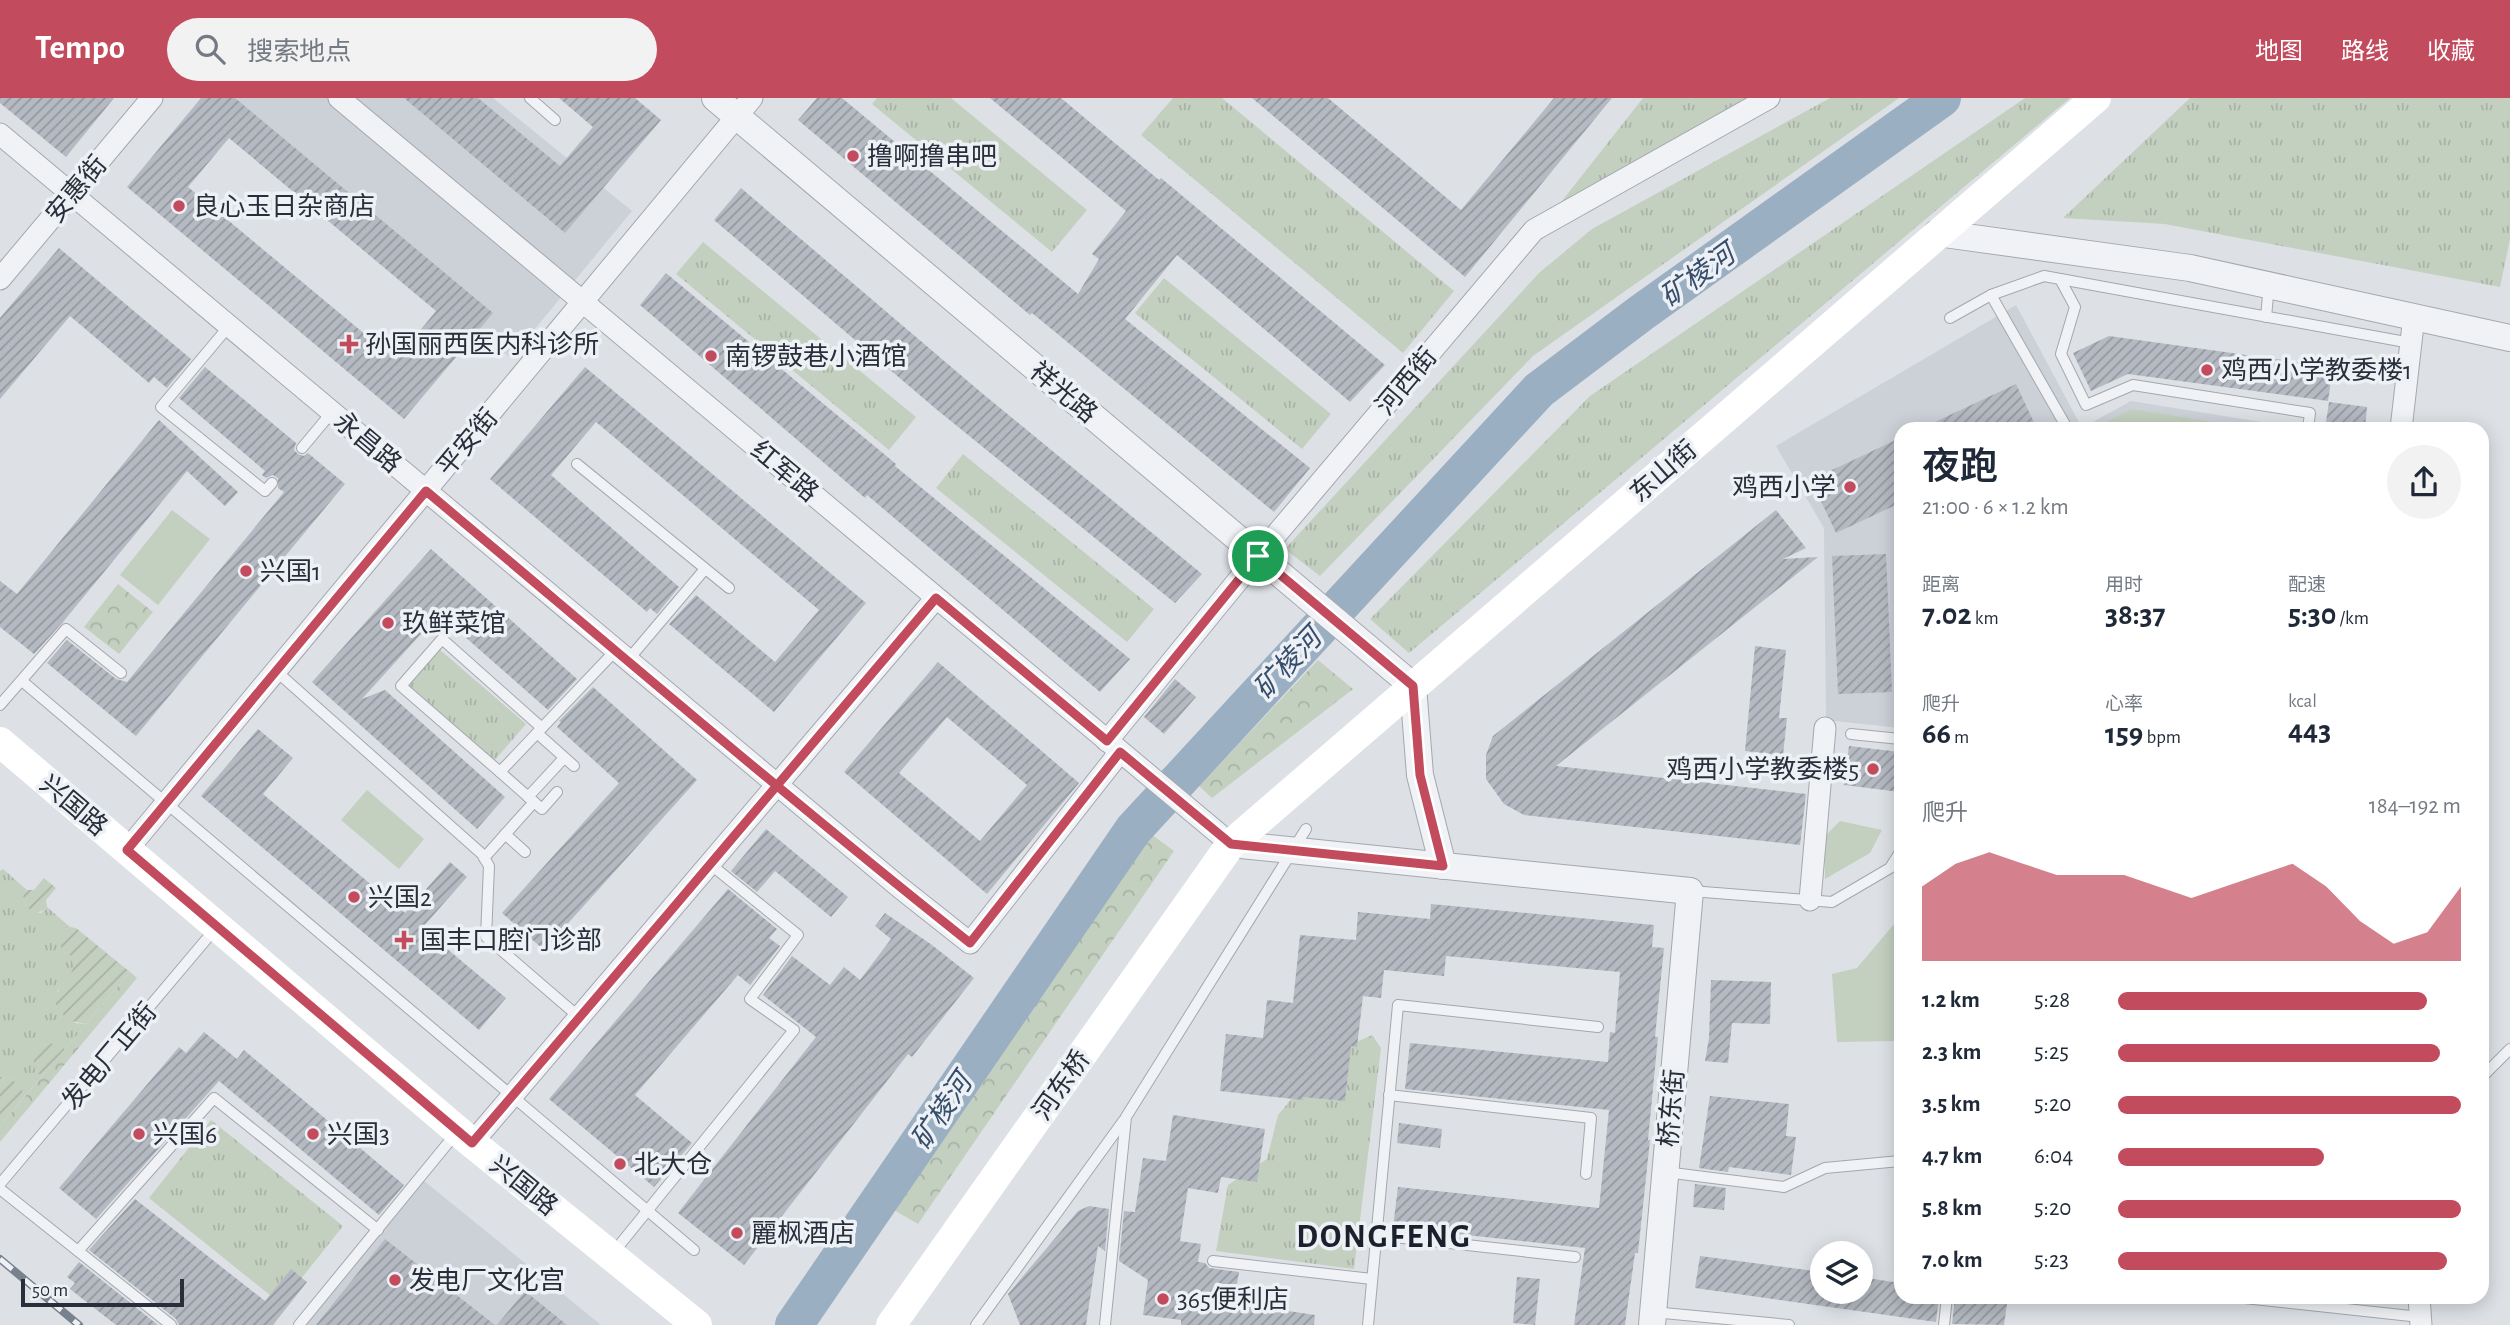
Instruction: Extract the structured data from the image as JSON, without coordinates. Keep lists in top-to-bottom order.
{
  "streets": {
    "main road": ["东山街", "兴国路", "河东桥"],
    "street": [
      "安惠街",
      "河西街",
      "祥光路",
      "永昌路",
      "平安街",
      "红军路",
      "桥东街"
    ],
    "lane": ["发电厂正街"]
  },
  "crossings": [
    ["安惠街", "永昌路"],
    ["河西街", "祥光路"],
    ["河西街", "永昌路"],
    ["河西街", "红军路"],
    ["祥光路", "平安街"],
    ["祥光路", "东山街"],
    ["永昌路", "平安街"],
    ["永昌路", "红军路"],
    ["平安街", "红军路"],
    ["平安街", "兴国路"],
    ["红军路", "东山街"],
    ["红军路", "河东桥"],
    ["东山街", "河东桥"],
    ["兴国路", "发电厂正街"]
  ],
  "districts": ["DONGFENG"],
  "water": ["矿棱河"],
  "places": {
    "other": [
      "撸啊撸串吧",
      "良心玉日杂商店",
      "南锣鼓巷小酒馆",
      "鸡西小学教委楼1",
      "鸡西小学",
      "兴国1",
      "玖鲜菜馆",
      "鸡西小学教委楼5",
      "兴国2",
      "兴国6",
      "兴国3",
      "北大仓",
      "麗枫酒店",
      "发电厂文化宫",
      "365便利店"
    ],
    "health": ["孙国丽西医内科诊所", "国丰口腔门诊部"]
  },
  "scale_bar": "50 m",
  "page": {
    "header": "Tempo",
    "search": "搜索地点",
    "nav": ["地图", "路线", "收藏"],
    "heading": ["夜跑", "21:00 · 6 × 1.2 km"],
    "stats": [
      ["距离", "7.02 km"],
      ["用时", "38:37"],
      ["配速", "5:30 /km"],
      ["爬升", "66 m"],
      ["心率", "159 bpm"],
      ["kcal", "443"]
    ],
    "chart": ["爬升", "184–192 m"],
    "list": [
      {
        "name": "1.2 km",
        "note": "5:28"
      },
      {
        "name": "2.3 km",
        "note": "5:25"
      },
      {
        "name": "3.5 km",
        "note": "5:20"
      },
      {
        "name": "4.7 km",
        "note": "6:04"
      },
      {
        "name": "5.8 km",
        "note": "5:20"
      },
      {
        "name": "7.0 km",
        "note": "5:23"
      }
    ],
    "scale": "50 m"
  }
}
